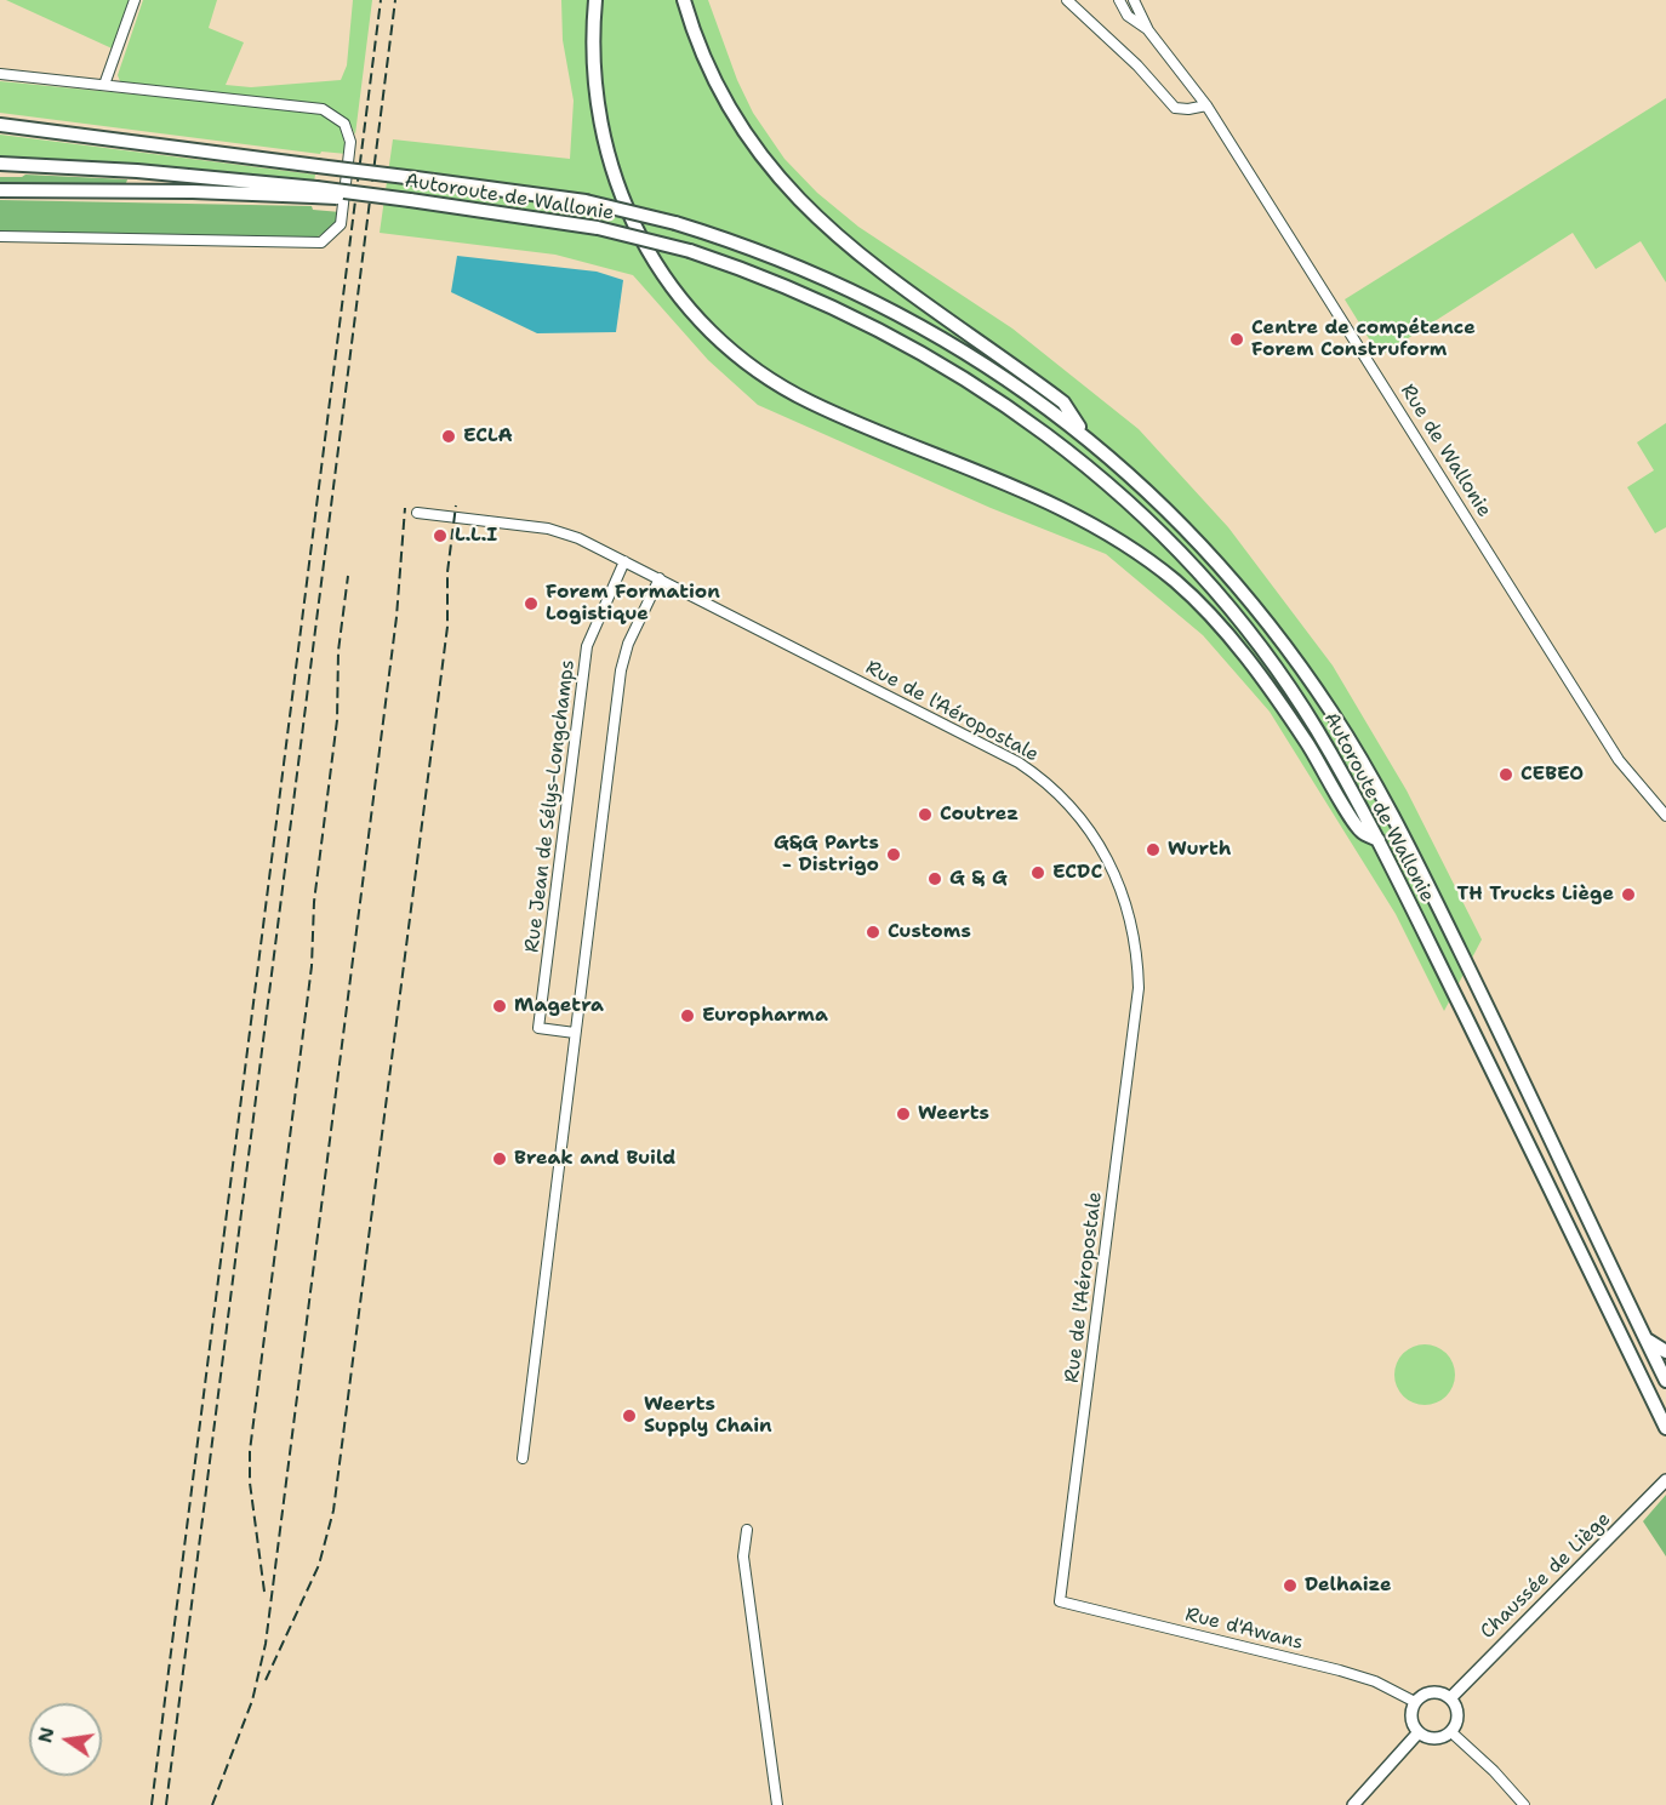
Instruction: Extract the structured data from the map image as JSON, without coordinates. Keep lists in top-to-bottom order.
{
  "streets": {
    "highway": ["Autoroute de Wallonie"],
    "main road": ["Chaussée de Liège"],
    "street": [
      "Rue de Wallonie",
      "Rue de l'Aéropostale",
      "Rue Jean de Sélys-Longchamps",
      "Rue d'Awans"
    ]
  },
  "crossings": [
    ["Rue de l'Aéropostale", "Rue Jean de Sélys-Longchamps"],
    ["Rue de l'Aéropostale", "Rue d'Awans"],
    ["Chaussée de Liège", "Rue d'Awans"]
  ],
  "places": [
    "Centre de compétence Forem Construform",
    "ECLA",
    "L.L.I",
    "Forem Formation Logistique",
    "CEBEO",
    "Coutrez",
    "Wurth",
    "G&G Parts - Distrigo",
    "ECDC",
    "G & G",
    "TH Trucks Liège",
    "Customs",
    "Magetra",
    "Europharma",
    "Weerts",
    "Break and Build",
    "Weerts Supply Chain",
    "Delhaize"
  ],
  "north": "left"
}
